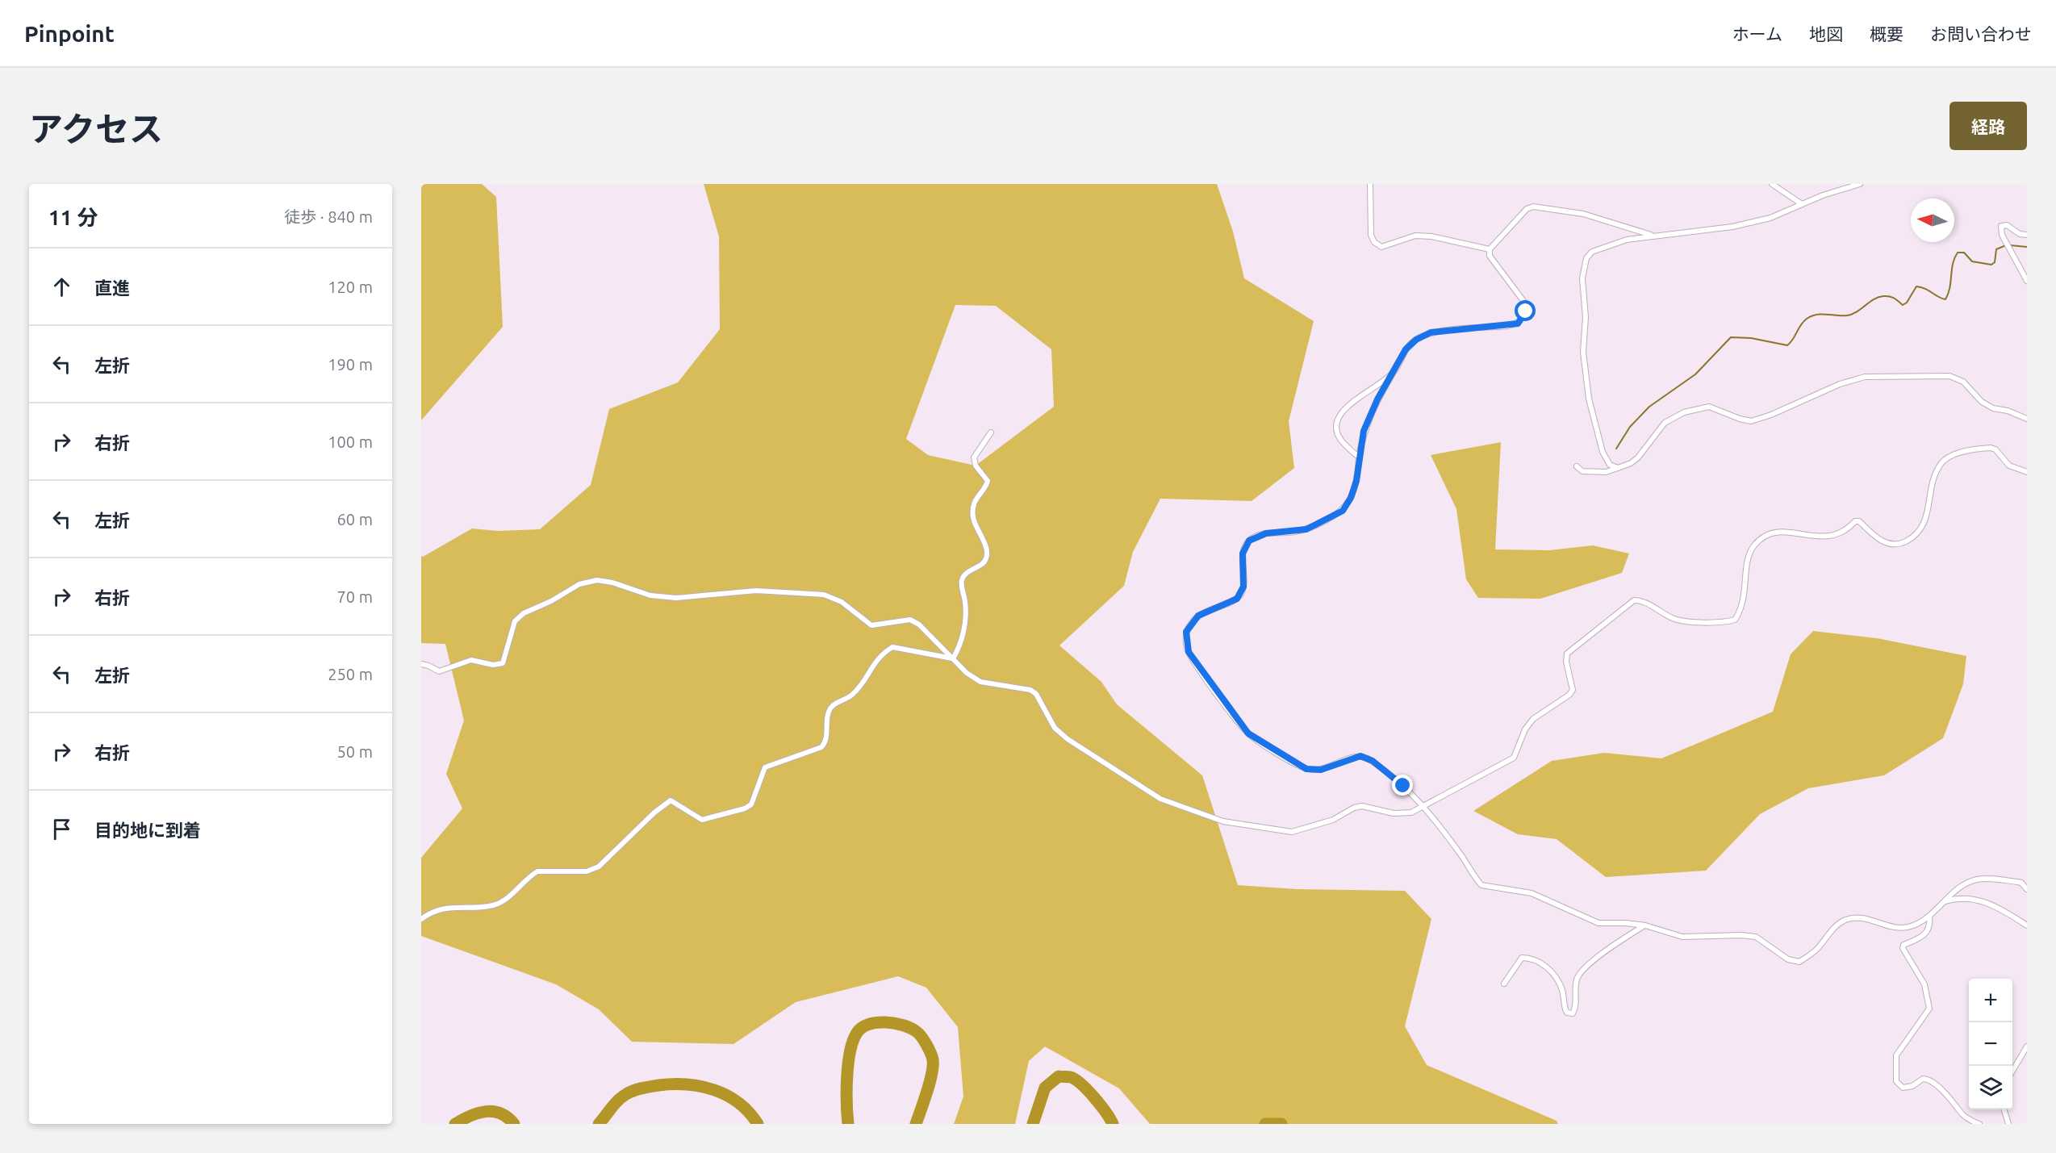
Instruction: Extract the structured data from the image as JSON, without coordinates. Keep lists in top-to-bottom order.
{
  "north": "left",
  "page": {
    "header": "Pinpoint",
    "nav": [
      "ホーム",
      "地図",
      "概要",
      "お問い合わせ"
    ],
    "title": "アクセス",
    "buttons": "経路",
    "heading": ["11 分", "徒歩 · 840 m"],
    "list": [
      ["直進", "120 m"],
      ["左折", "190 m"],
      ["右折", "100 m"],
      ["左折", "60 m"],
      ["右折", "70 m"],
      ["左折", "250 m"],
      ["右折", "50 m"],
      "目的地に到着"
    ],
    "map_buttons": ["+", "−"]
  }
}
